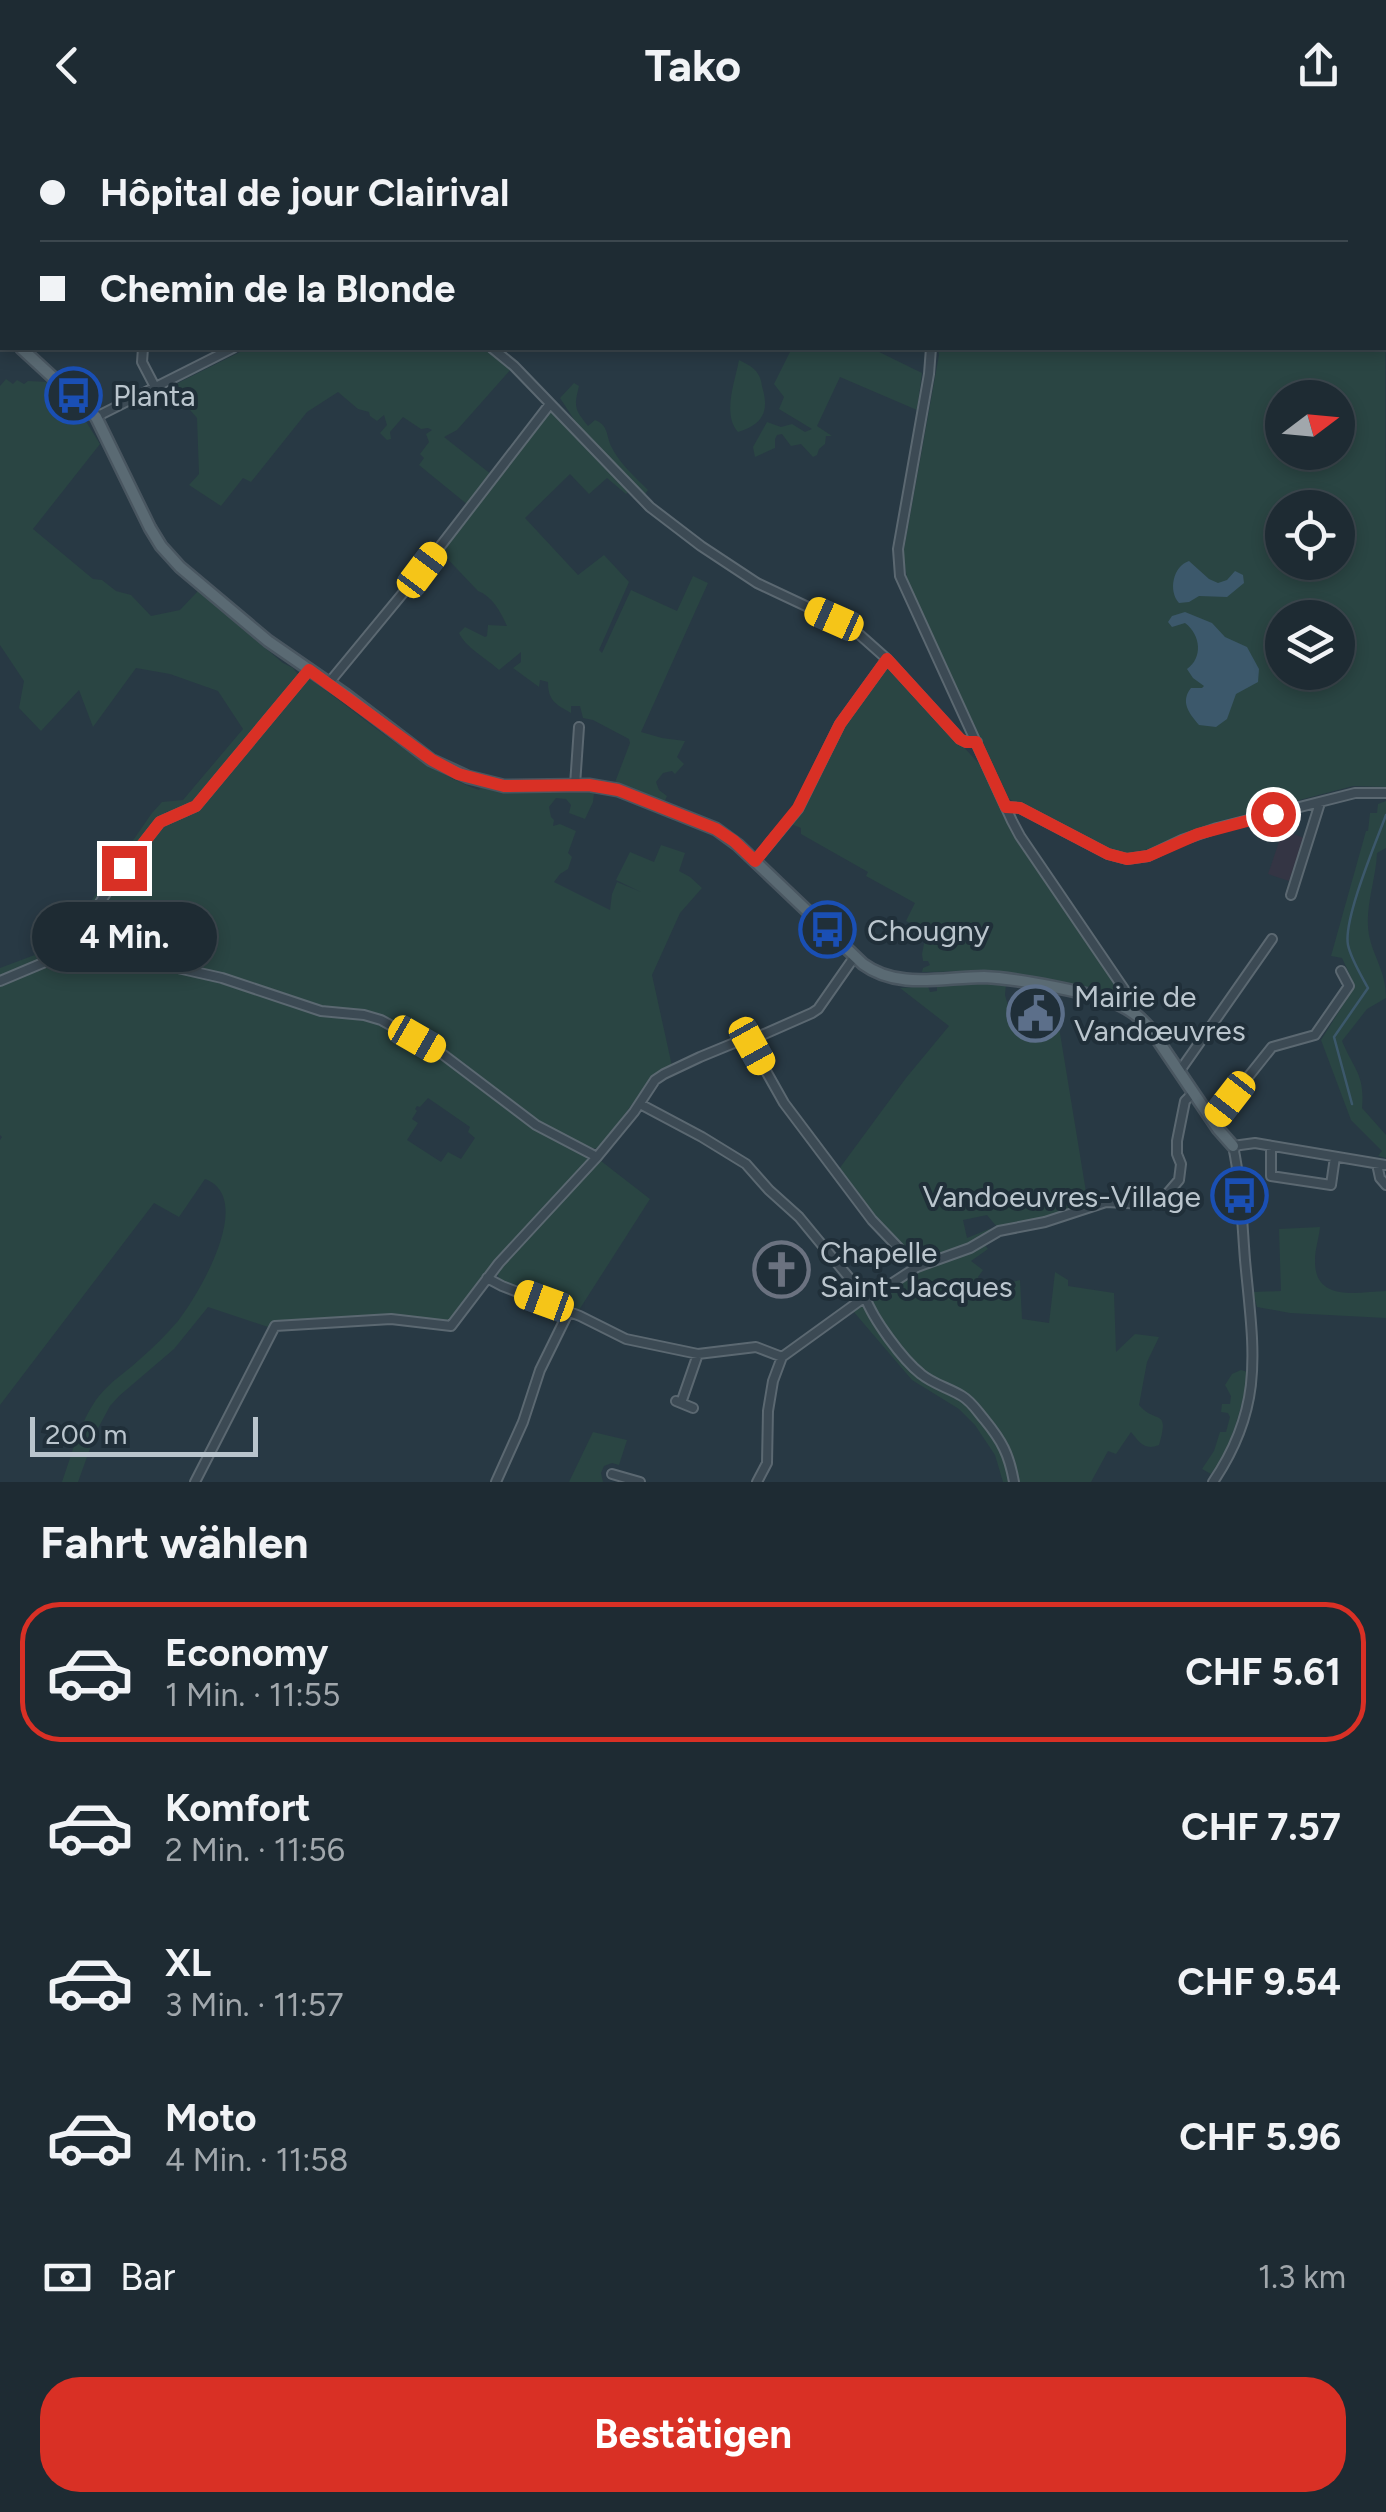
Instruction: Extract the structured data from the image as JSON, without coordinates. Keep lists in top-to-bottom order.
{
  "places": {
    "bus stop": ["Planta", "Chougny", "Vandoeuvres-Village"],
    "public building": ["Mairie de Vandœuvres"],
    "church": ["Chapelle Saint-Jacques"]
  },
  "scale_bar": "200 m",
  "north": "right",
  "page": {
    "header": "Tako",
    "banner": ["Hôpital de jour Clairival", "Chemin de la Blonde"],
    "bubble": "4 Min.",
    "scale": "200 m",
    "heading": "Fahrt wählen",
    "list": [
      {
        "name": "Economy",
        "note": "1 Min. · 11:55",
        "value": "CHF 5.61"
      },
      {
        "name": "Komfort",
        "note": "2 Min. · 11:56",
        "value": "CHF 7.57"
      },
      {
        "name": "XL",
        "note": "3 Min. · 11:57",
        "value": "CHF 9.54"
      },
      {
        "name": "Moto",
        "note": "4 Min. · 11:58",
        "value": "CHF 5.96"
      }
    ],
    "pay": ["Bar", "1.3 km"],
    "buttons": "Bestätigen"
  }
}
